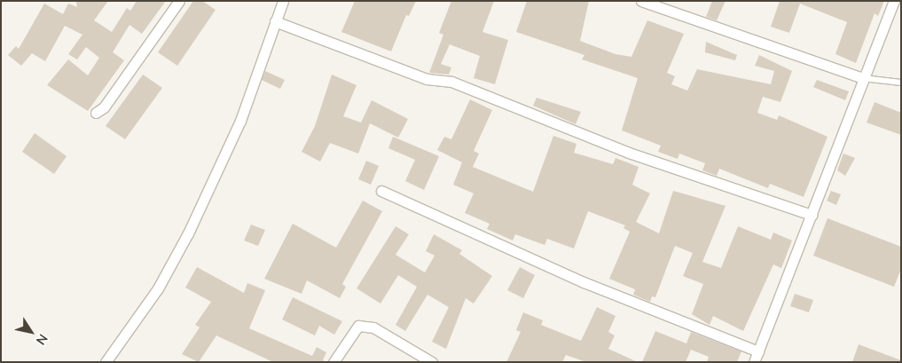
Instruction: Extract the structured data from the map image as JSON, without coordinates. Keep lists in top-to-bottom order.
{
  "north": "bottom right"
}
